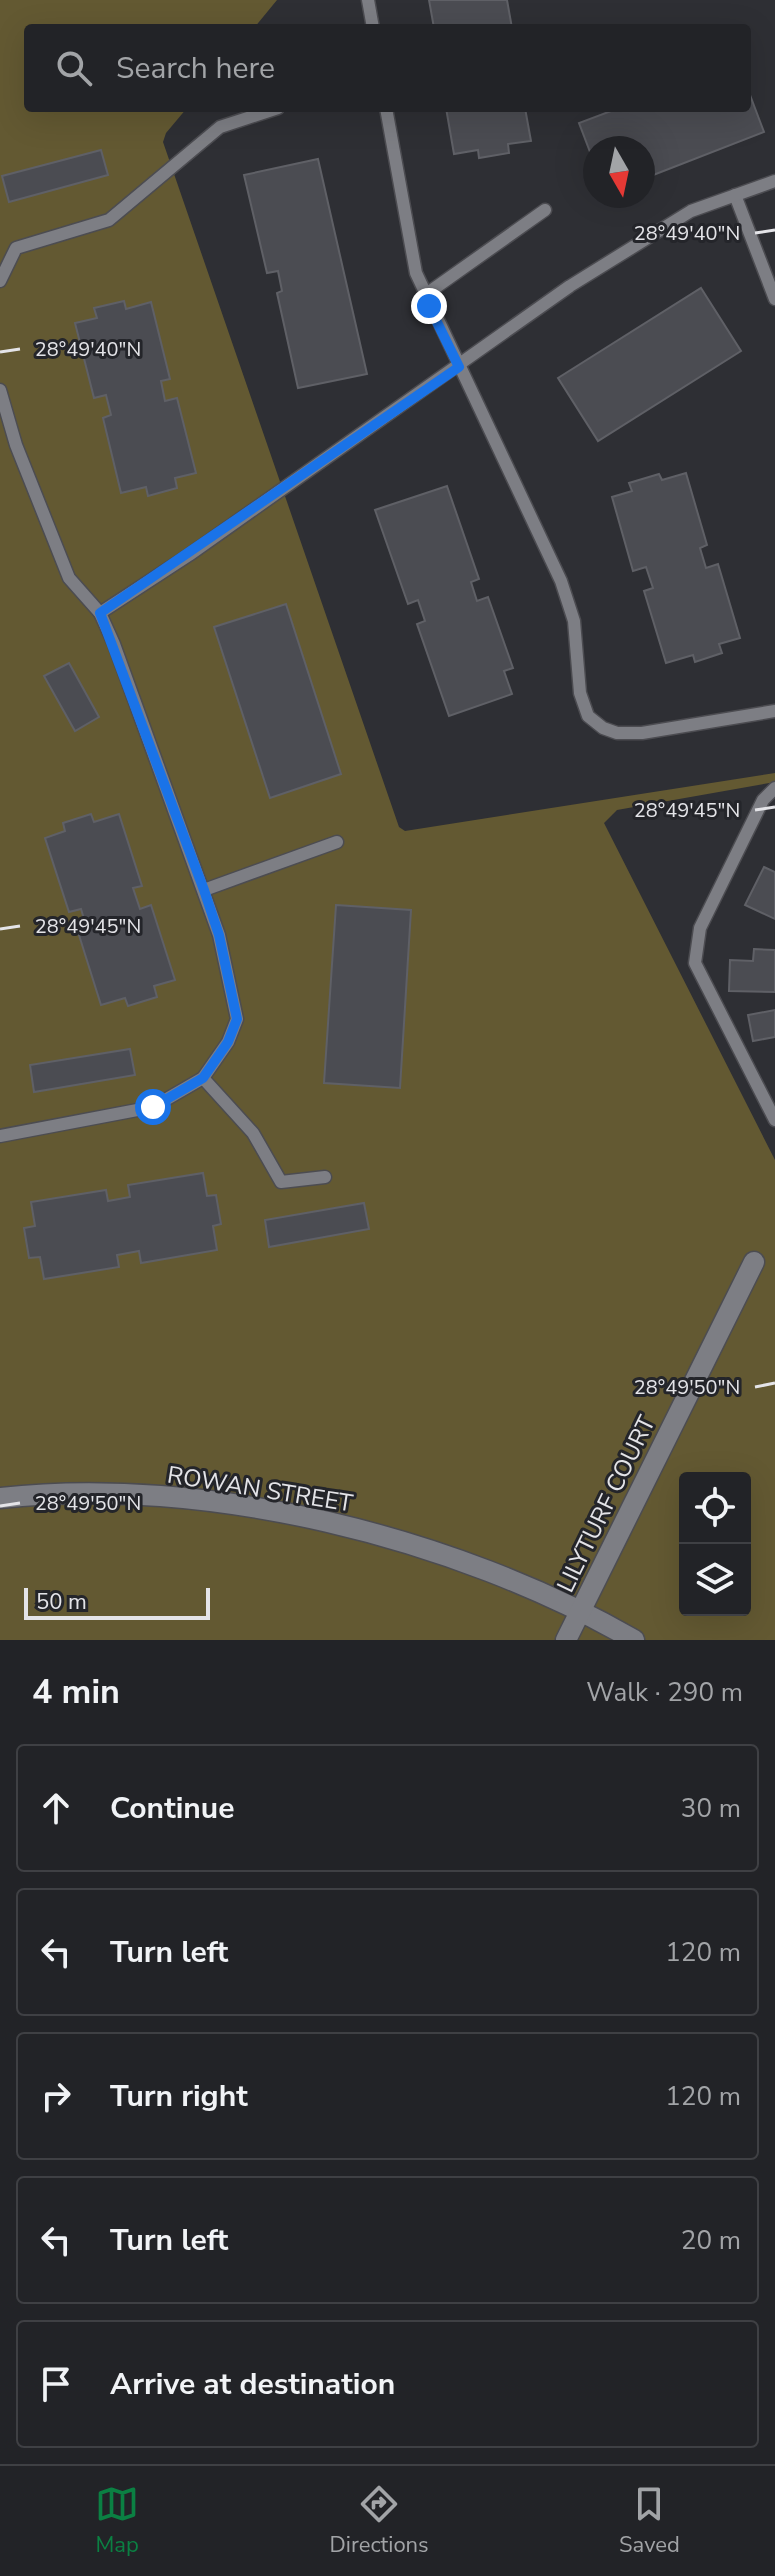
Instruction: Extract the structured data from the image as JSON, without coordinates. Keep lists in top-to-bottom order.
{
  "streets": {
    "street": ["ROWAN STREET", "LILYTURF COURT"]
  },
  "crossings": [
    ["ROWAN STREET", "LILYTURF COURT"]
  ],
  "scale_bar": "50 m",
  "north": "bottom",
  "page": {
    "search": "Search here",
    "scale": "50 m",
    "heading": ["4 min", "Walk · 290 m"],
    "list": [
      ["Continue", "30 m"],
      ["Turn left", "120 m"],
      ["Turn right", "120 m"],
      ["Turn left", "20 m"],
      "Arrive at destination"
    ],
    "nav": ["Map", "Directions", "Saved"]
  },
  "coordinates": ["28°49'40\"N", "28°49'45\"N", "28°49'50\"N"]
}
